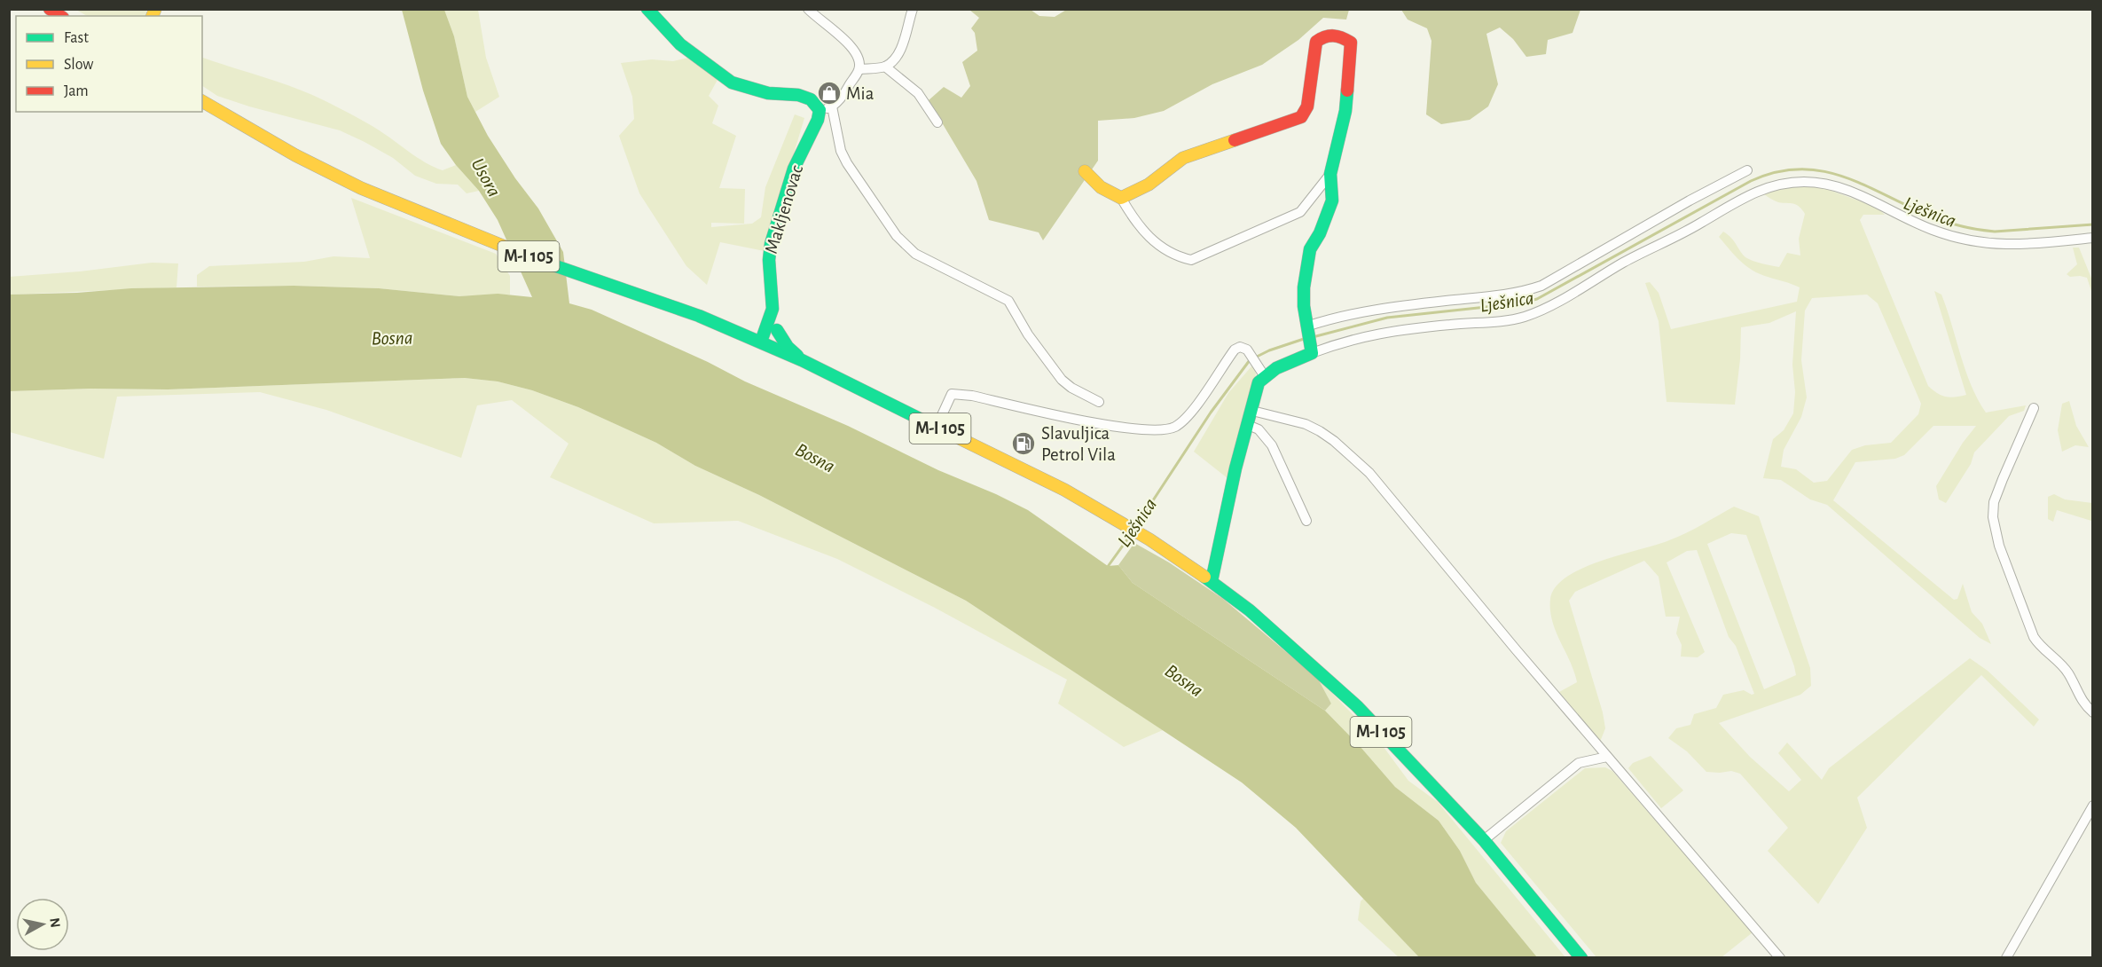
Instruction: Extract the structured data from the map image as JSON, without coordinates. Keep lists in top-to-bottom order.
{
  "streets": {
    "main road": ["Makljenovac", "M-I 105"]
  },
  "crossings": [
    ["Makljenovac", "M-I 105"]
  ],
  "water": ["Usora", "Lješnica", "Bosna"],
  "places": {
    "shop": ["Mia"],
    "fuel station": ["Slavuljica Petrol Vila"]
  },
  "legend": ["Fast", "Slow", "Jam"],
  "north": "right"
}
